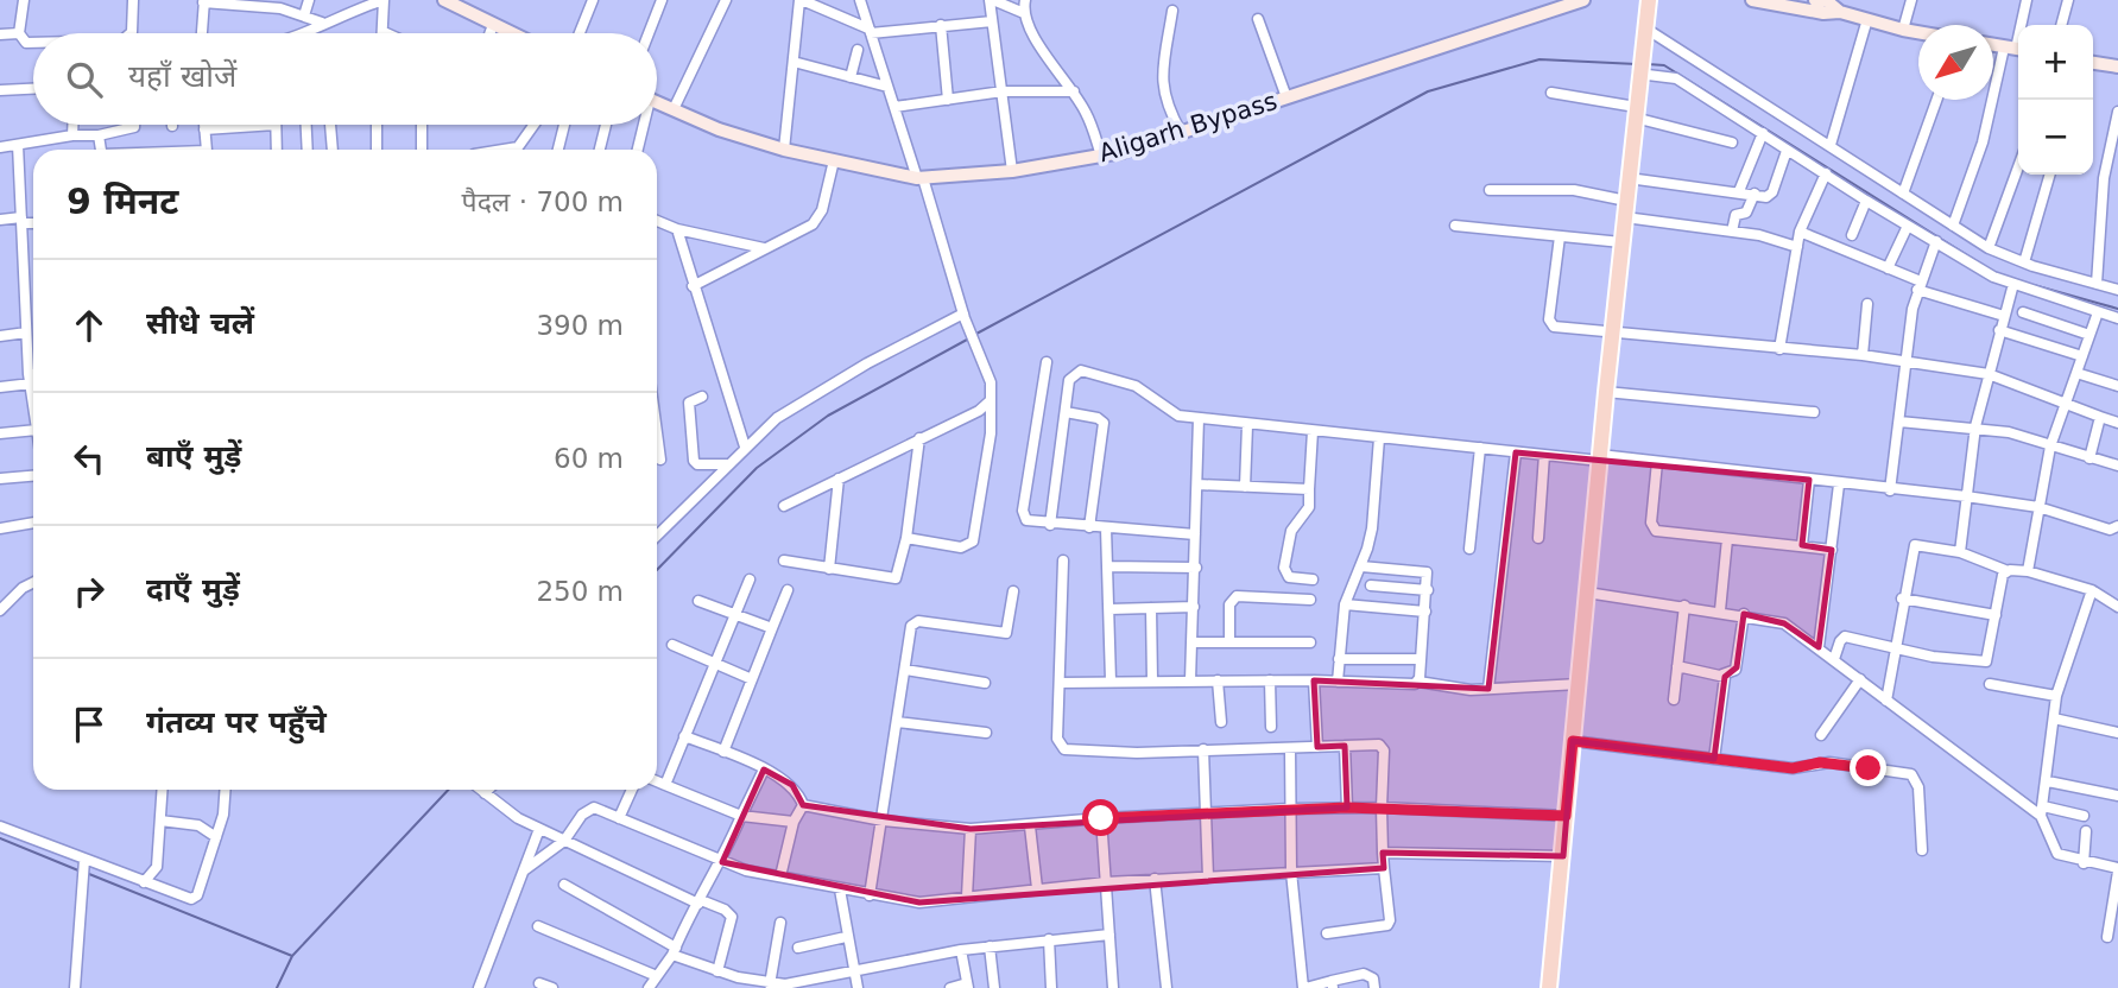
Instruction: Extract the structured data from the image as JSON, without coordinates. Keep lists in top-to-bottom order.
{
  "streets": {
    "main road": ["Aligarh Bypass"]
  },
  "north": "bottom left",
  "page": {
    "map_buttons": ["+", "−"],
    "search": "यहाँ खोजें",
    "heading": ["9 मिनट", "पैदल · 700 m"],
    "list": [
      ["सीधे चलें", "390 m"],
      ["बाएँ मुड़ें", "60 m"],
      ["दाएँ मुड़ें", "250 m"],
      "गंतव्य पर पहुँचे"
    ]
  }
}
